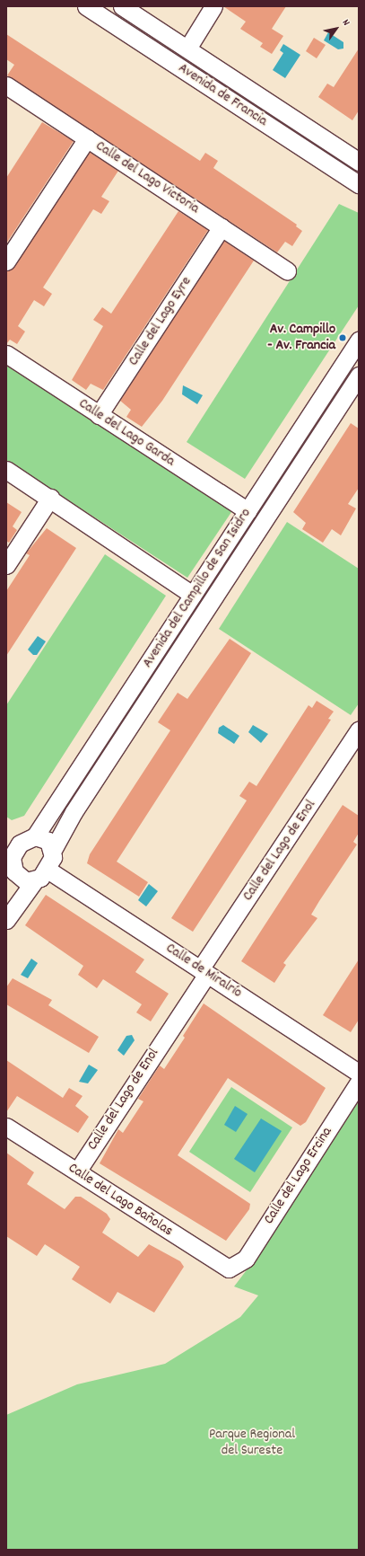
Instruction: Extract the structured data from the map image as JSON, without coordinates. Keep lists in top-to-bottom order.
{
  "streets": {
    "street": [
      "Avenida de Francia",
      "Calle del Lago Victoria",
      "Calle del Lago Eyre",
      "Calle del Lago Garda",
      "Avenida del Campillo de San Isidro",
      "Calle del Lago de Enol",
      "Calle de Miralrío",
      "Calle del Lago Ercina",
      "Calle del Lago Bañolas"
    ]
  },
  "crossings": [
    ["Calle del Lago Victoria", "Calle del Lago Eyre"],
    ["Calle del Lago Eyre", "Calle del Lago Garda"],
    ["Calle del Lago Garda", "Avenida del Campillo de San Isidro"],
    ["Avenida del Campillo de San Isidro", "Calle de Miralrío"],
    ["Calle del Lago de Enol", "Calle de Miralrío"],
    ["Calle del Lago de Enol", "Calle del Lago Bañolas"],
    ["Calle del Lago Ercina", "Calle del Lago Bañolas"]
  ],
  "parks": ["Parque Regional del Sureste"],
  "places": ["Av. Campillo - Av. Francia"],
  "north": "top right"
}
